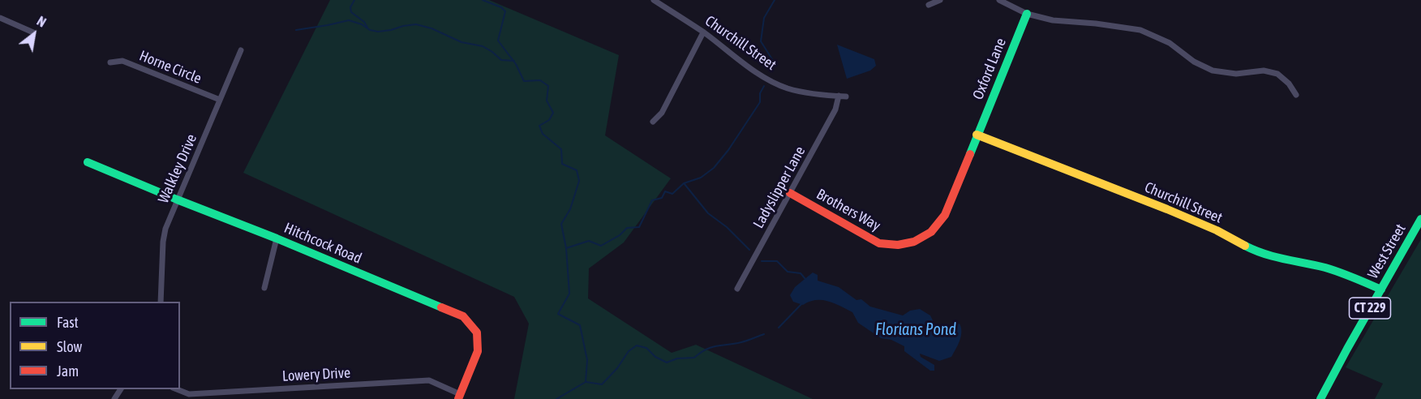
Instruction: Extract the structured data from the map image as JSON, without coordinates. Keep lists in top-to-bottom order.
{
  "streets": {
    "street": [
      "Churchill Street",
      "Horne Circle",
      "Oxford Lane",
      "Walkley Drive",
      "Ladyslipper Lane",
      "Brothers Way",
      "Hitchcock Road",
      "West Street",
      "CT 229",
      "Lowery Drive"
    ]
  },
  "crossings": [
    ["Churchill Street", "Oxford Lane"],
    ["Churchill Street", "Ladyslipper Lane"],
    ["Churchill Street", "Brothers Way"],
    ["Churchill Street", "West Street"],
    ["Horne Circle", "Walkley Drive"],
    ["Oxford Lane", "Brothers Way"],
    ["Walkley Drive", "Hitchcock Road"],
    ["Ladyslipper Lane", "Brothers Way"],
    ["Hitchcock Road", "Lowery Drive"]
  ],
  "water": ["Florians Pond"],
  "legend": ["Fast", "Slow", "Jam"],
  "north": "top right"
}
